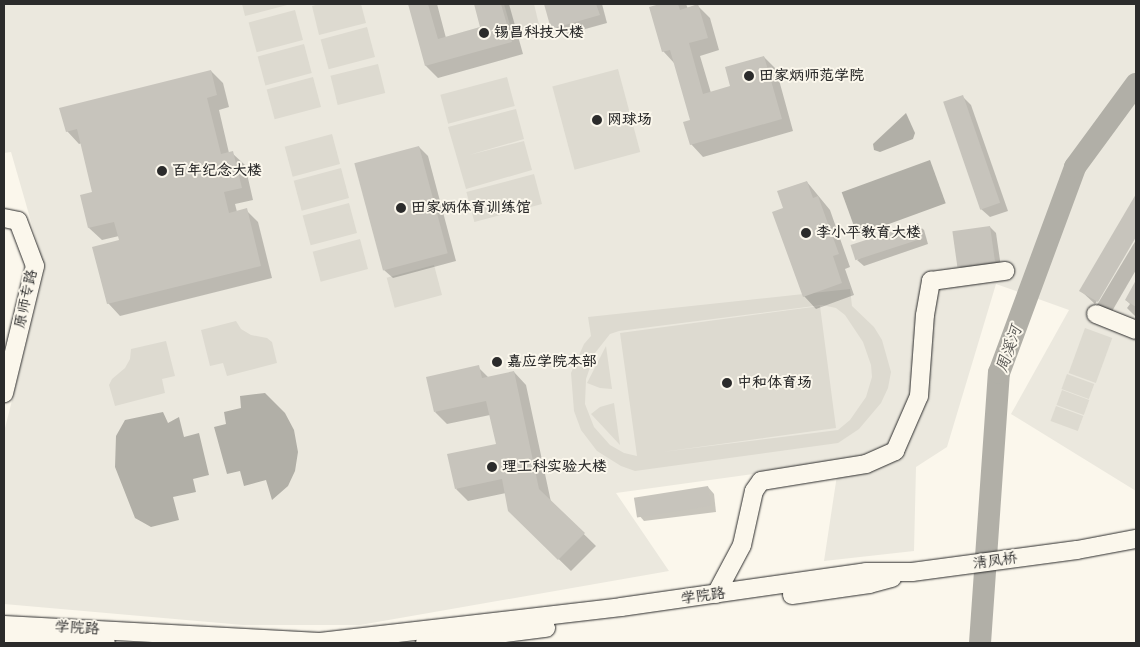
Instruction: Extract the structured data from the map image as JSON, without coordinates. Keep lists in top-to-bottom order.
{
  "streets": {
    "street": ["原师专路", "清凤桥", "学院路"]
  },
  "crossings": [
    ["清凤桥", "学院路"]
  ],
  "water": ["周溪河"],
  "places": [
    "锡昌科技大楼",
    "田家炳师范学院",
    "网球场",
    "百年纪念大楼",
    "田家炳体育训练馆",
    "李小平教育大楼",
    "嘉应学院本部",
    "中和体育场",
    "理工科实验大楼"
  ]
}
